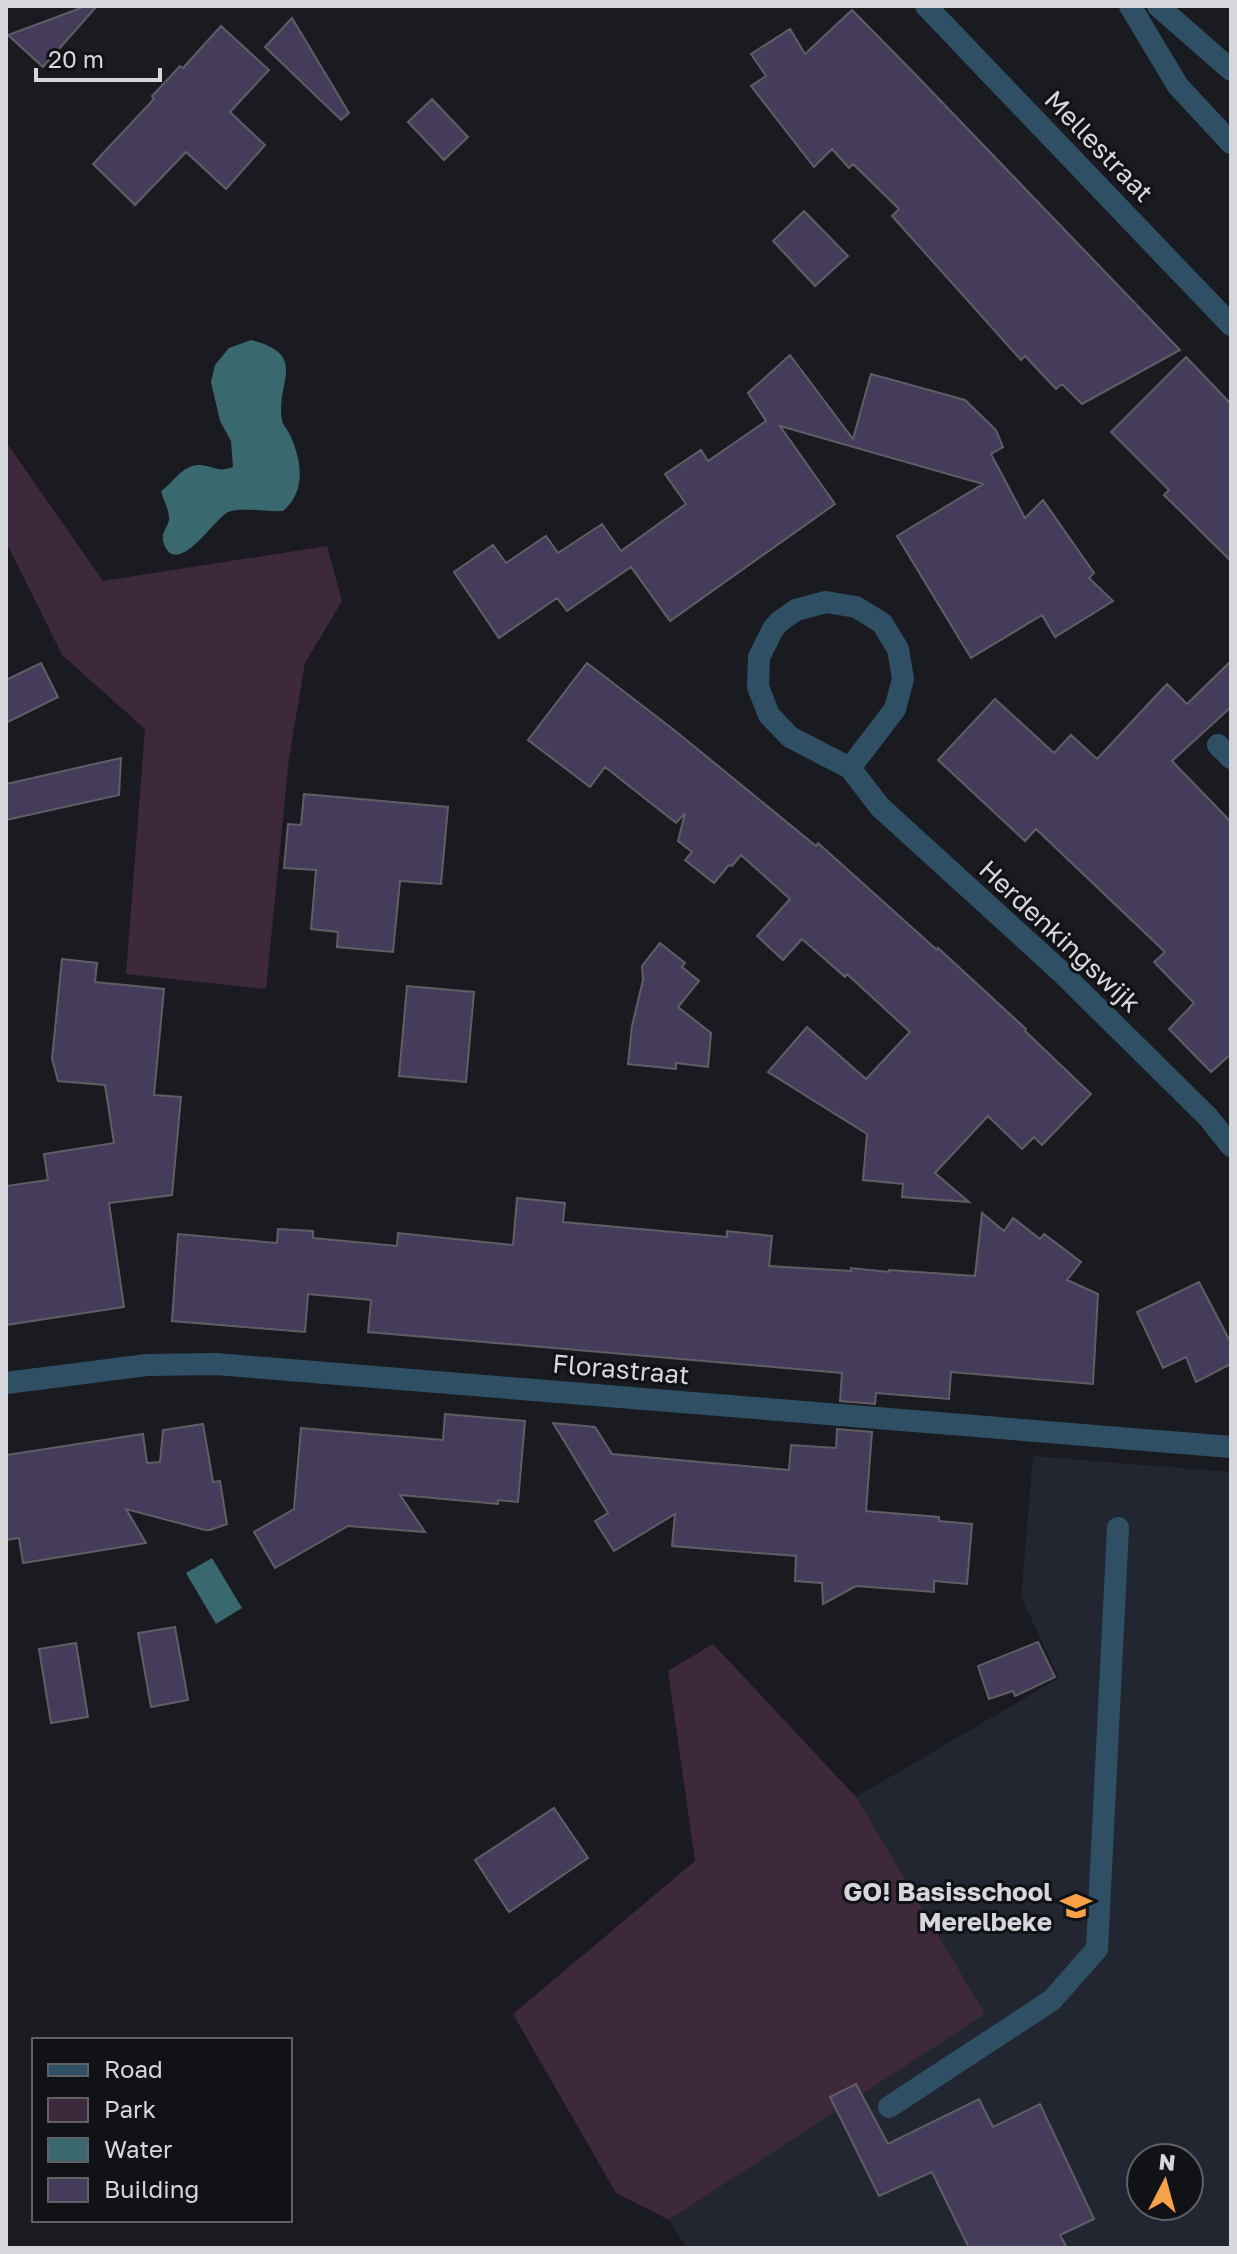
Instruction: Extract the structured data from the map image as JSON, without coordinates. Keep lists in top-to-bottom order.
{
  "streets": {
    "street": ["Mellestraat", "Herdenkingswijk", "Florastraat"]
  },
  "places": {
    "school or university": ["GO! Basisschool Merelbeke"]
  },
  "legend": [
    "Road",
    "Park",
    "Water",
    "Building"
  ],
  "scale_bar": "20 m",
  "north": "top"
}
